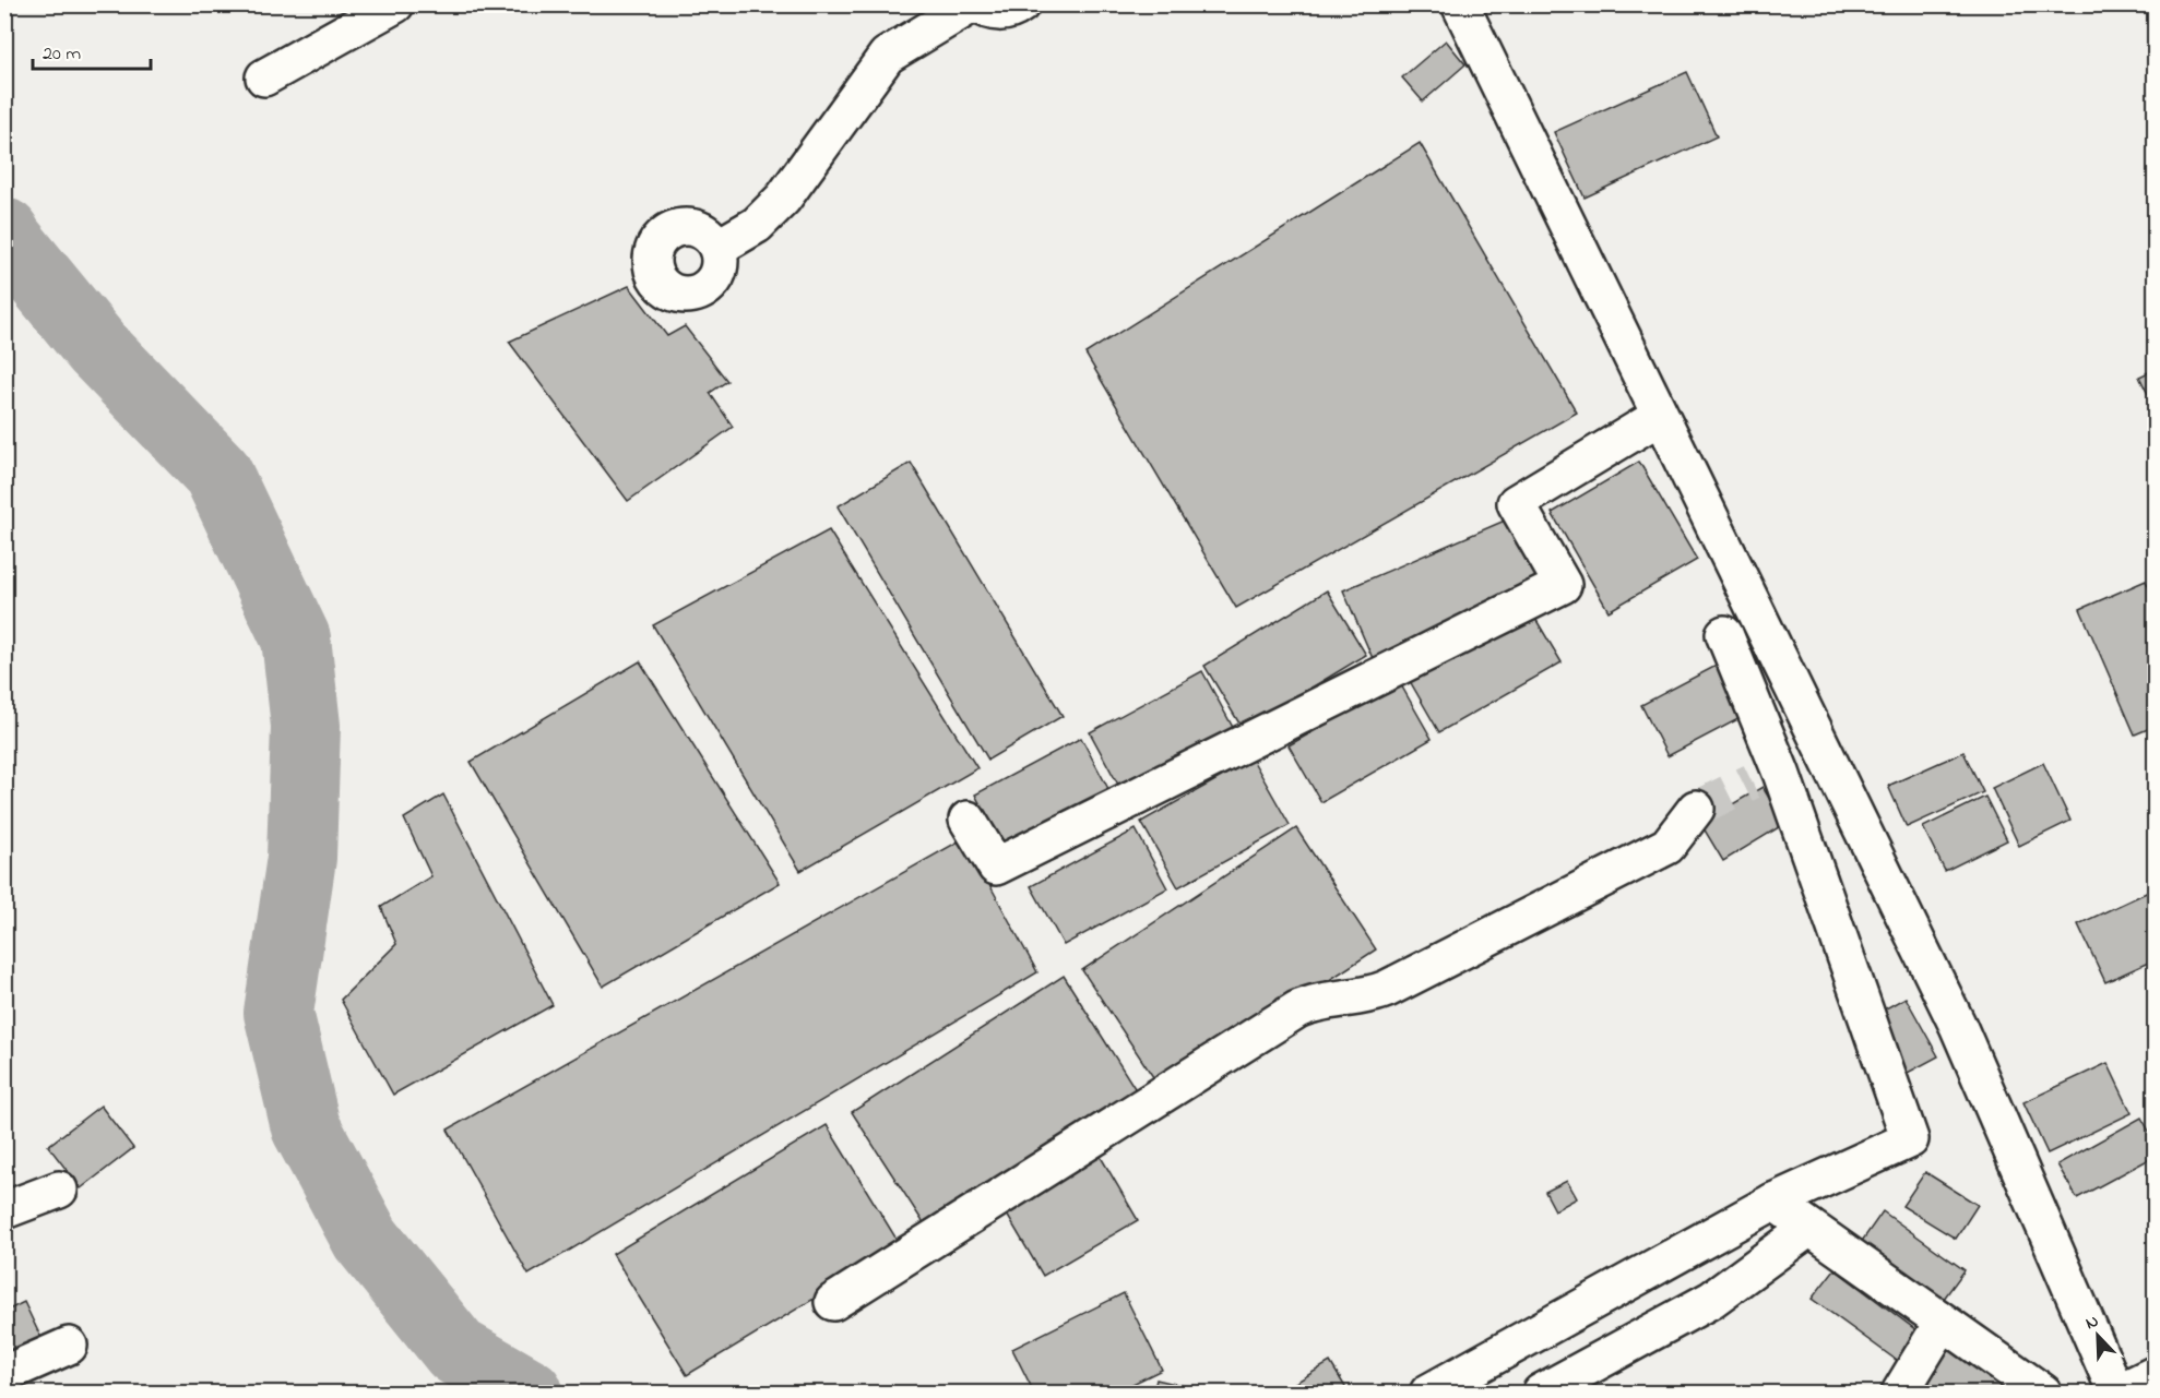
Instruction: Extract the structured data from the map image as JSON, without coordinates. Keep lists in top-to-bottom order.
{
  "scale_bar": "20 m",
  "north": "top left"
}
